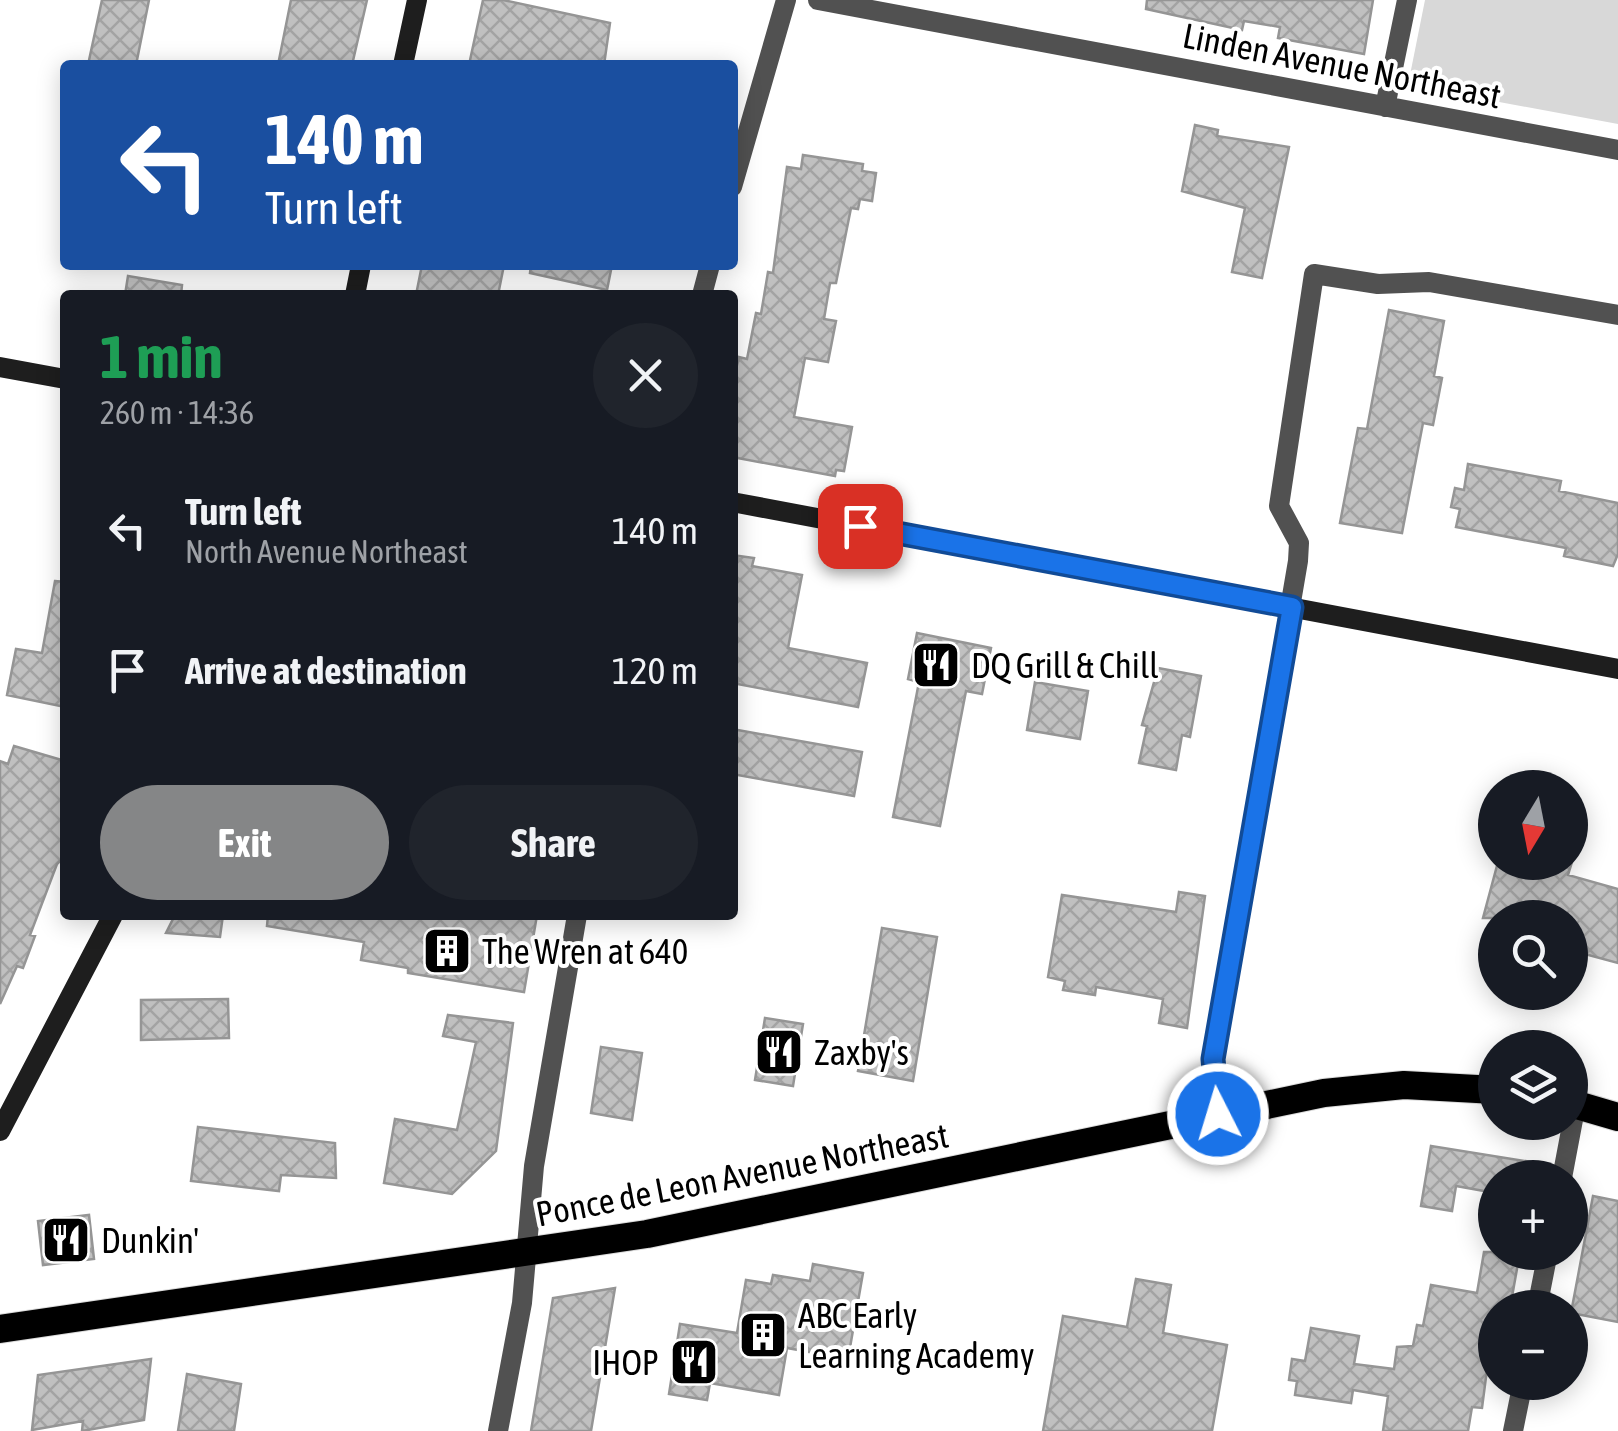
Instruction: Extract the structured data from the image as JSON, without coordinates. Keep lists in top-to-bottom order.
{
  "streets": {
    "highway": ["Ponce de Leon Avenue Northeast"],
    "street": ["Linden Avenue Northeast"]
  },
  "places": {
    "restaurant": [
      "DQ Grill & Chill",
      "Zaxby's",
      "Dunkin'",
      "IHOP"
    ],
    "building": ["The Wren at 640", "ABC Early Learning Academy"]
  },
  "north": "bottom",
  "page": {
    "turn": ["140 m", "Turn left"],
    "heading": ["1 min", "260 m · 14:36"],
    "list": [
      {
        "name": "Turn left",
        "note": "North Avenue Northeast",
        "value": "140 m"
      },
      {
        "name": "Arrive at destination",
        "value": "120 m"
      }
    ],
    "buttons": ["Exit", "Share"],
    "map_buttons": ["+", "−"]
  }
}
